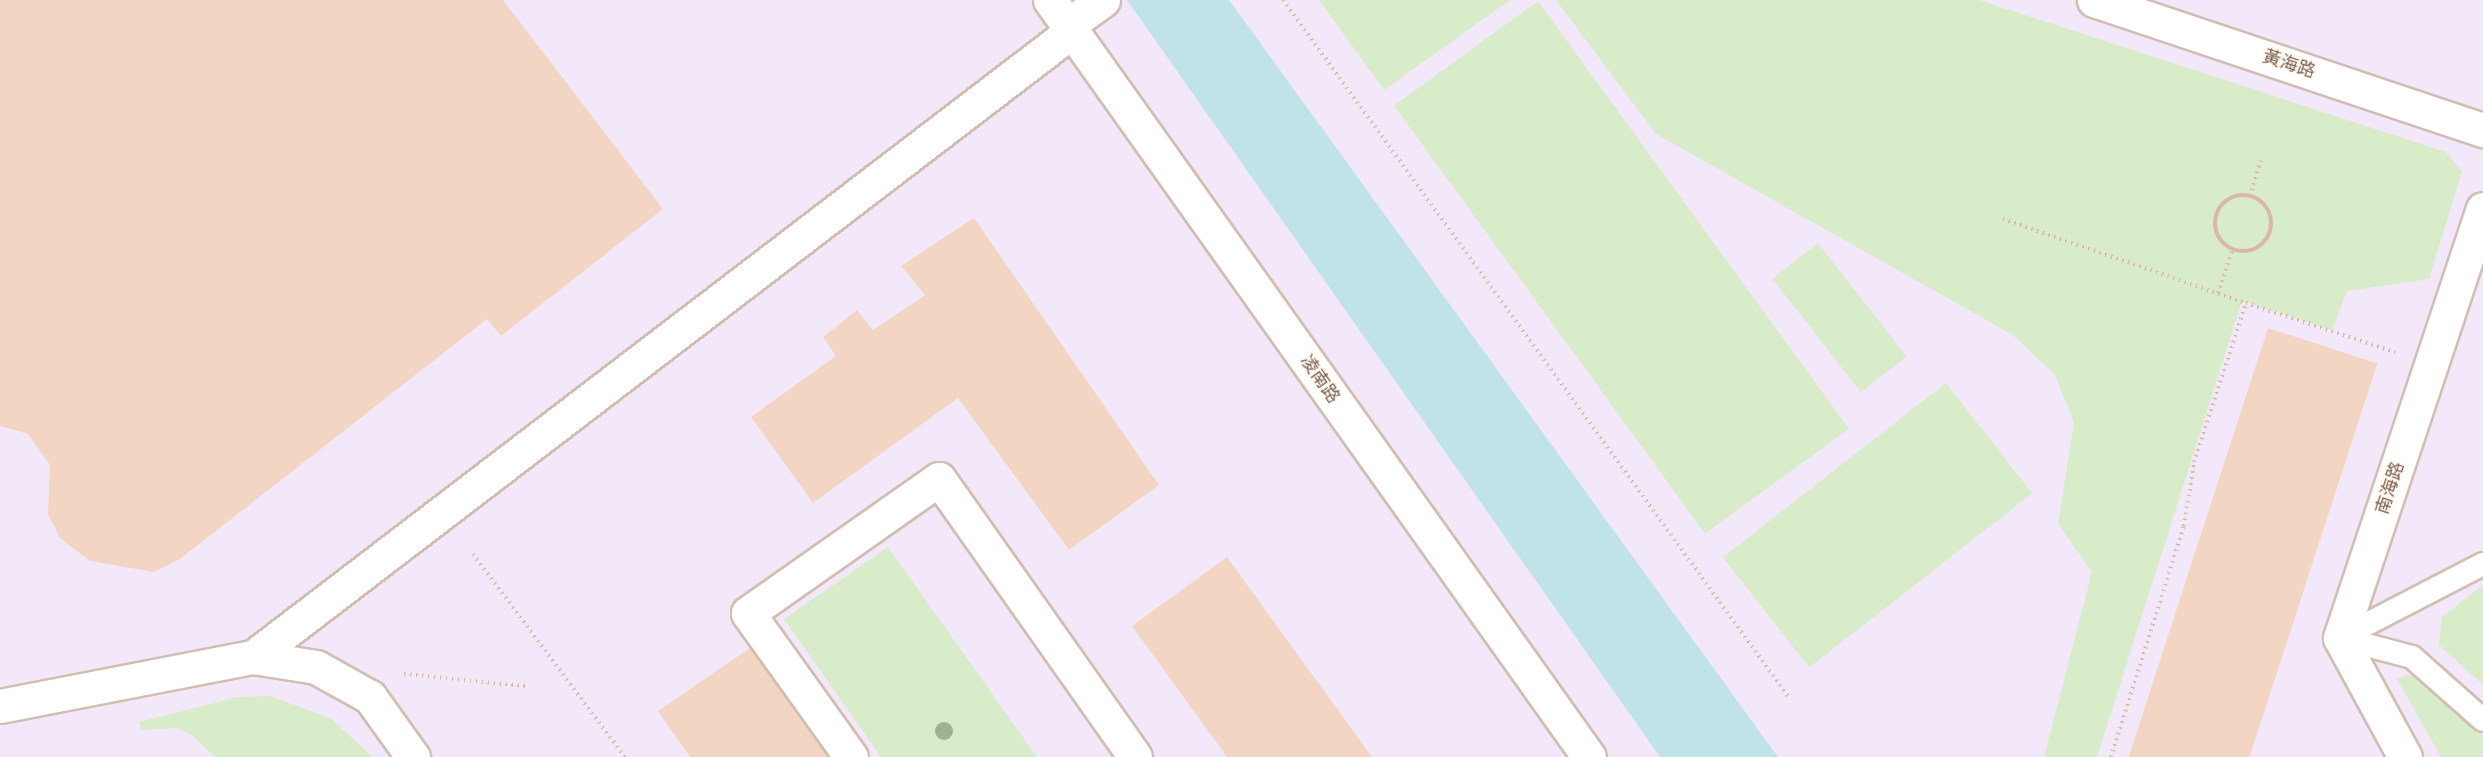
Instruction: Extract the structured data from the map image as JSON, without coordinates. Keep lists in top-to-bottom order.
{
  "streets": {
    "street": ["黃海路", "凌南路", "南海路"]
  }
}
